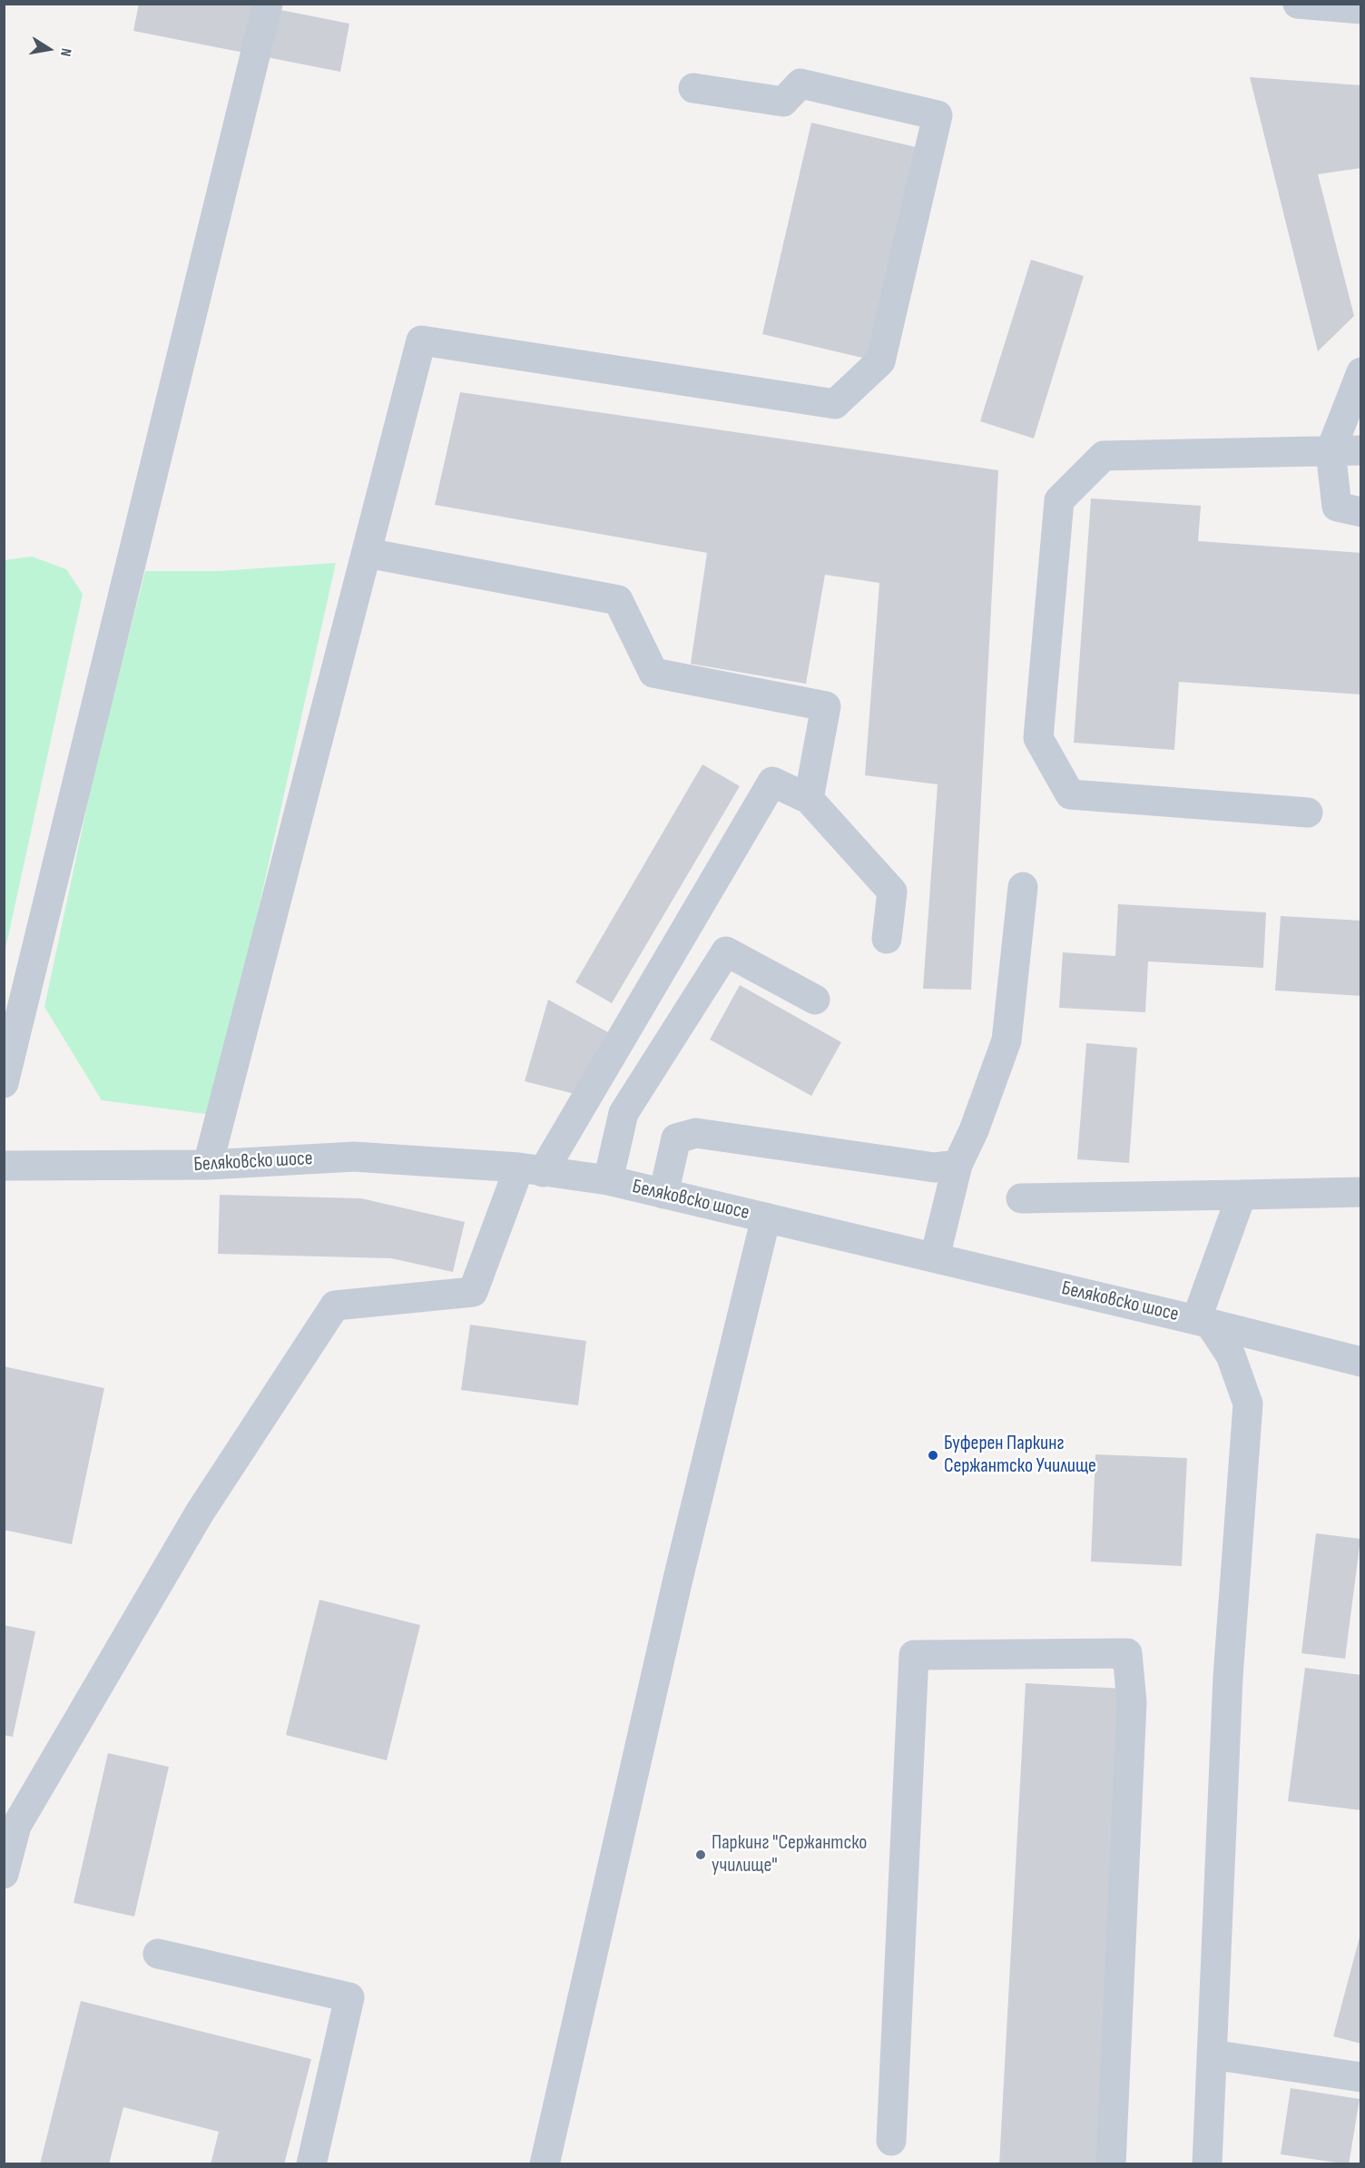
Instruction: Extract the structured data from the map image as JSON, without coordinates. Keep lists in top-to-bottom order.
{
  "streets": {
    "street": ["Беляковско шосе"]
  },
  "places": ["Буферен Паркинг Сержантско Училище", "Паркинг \"Сержантско училище\""],
  "north": "right"
}
